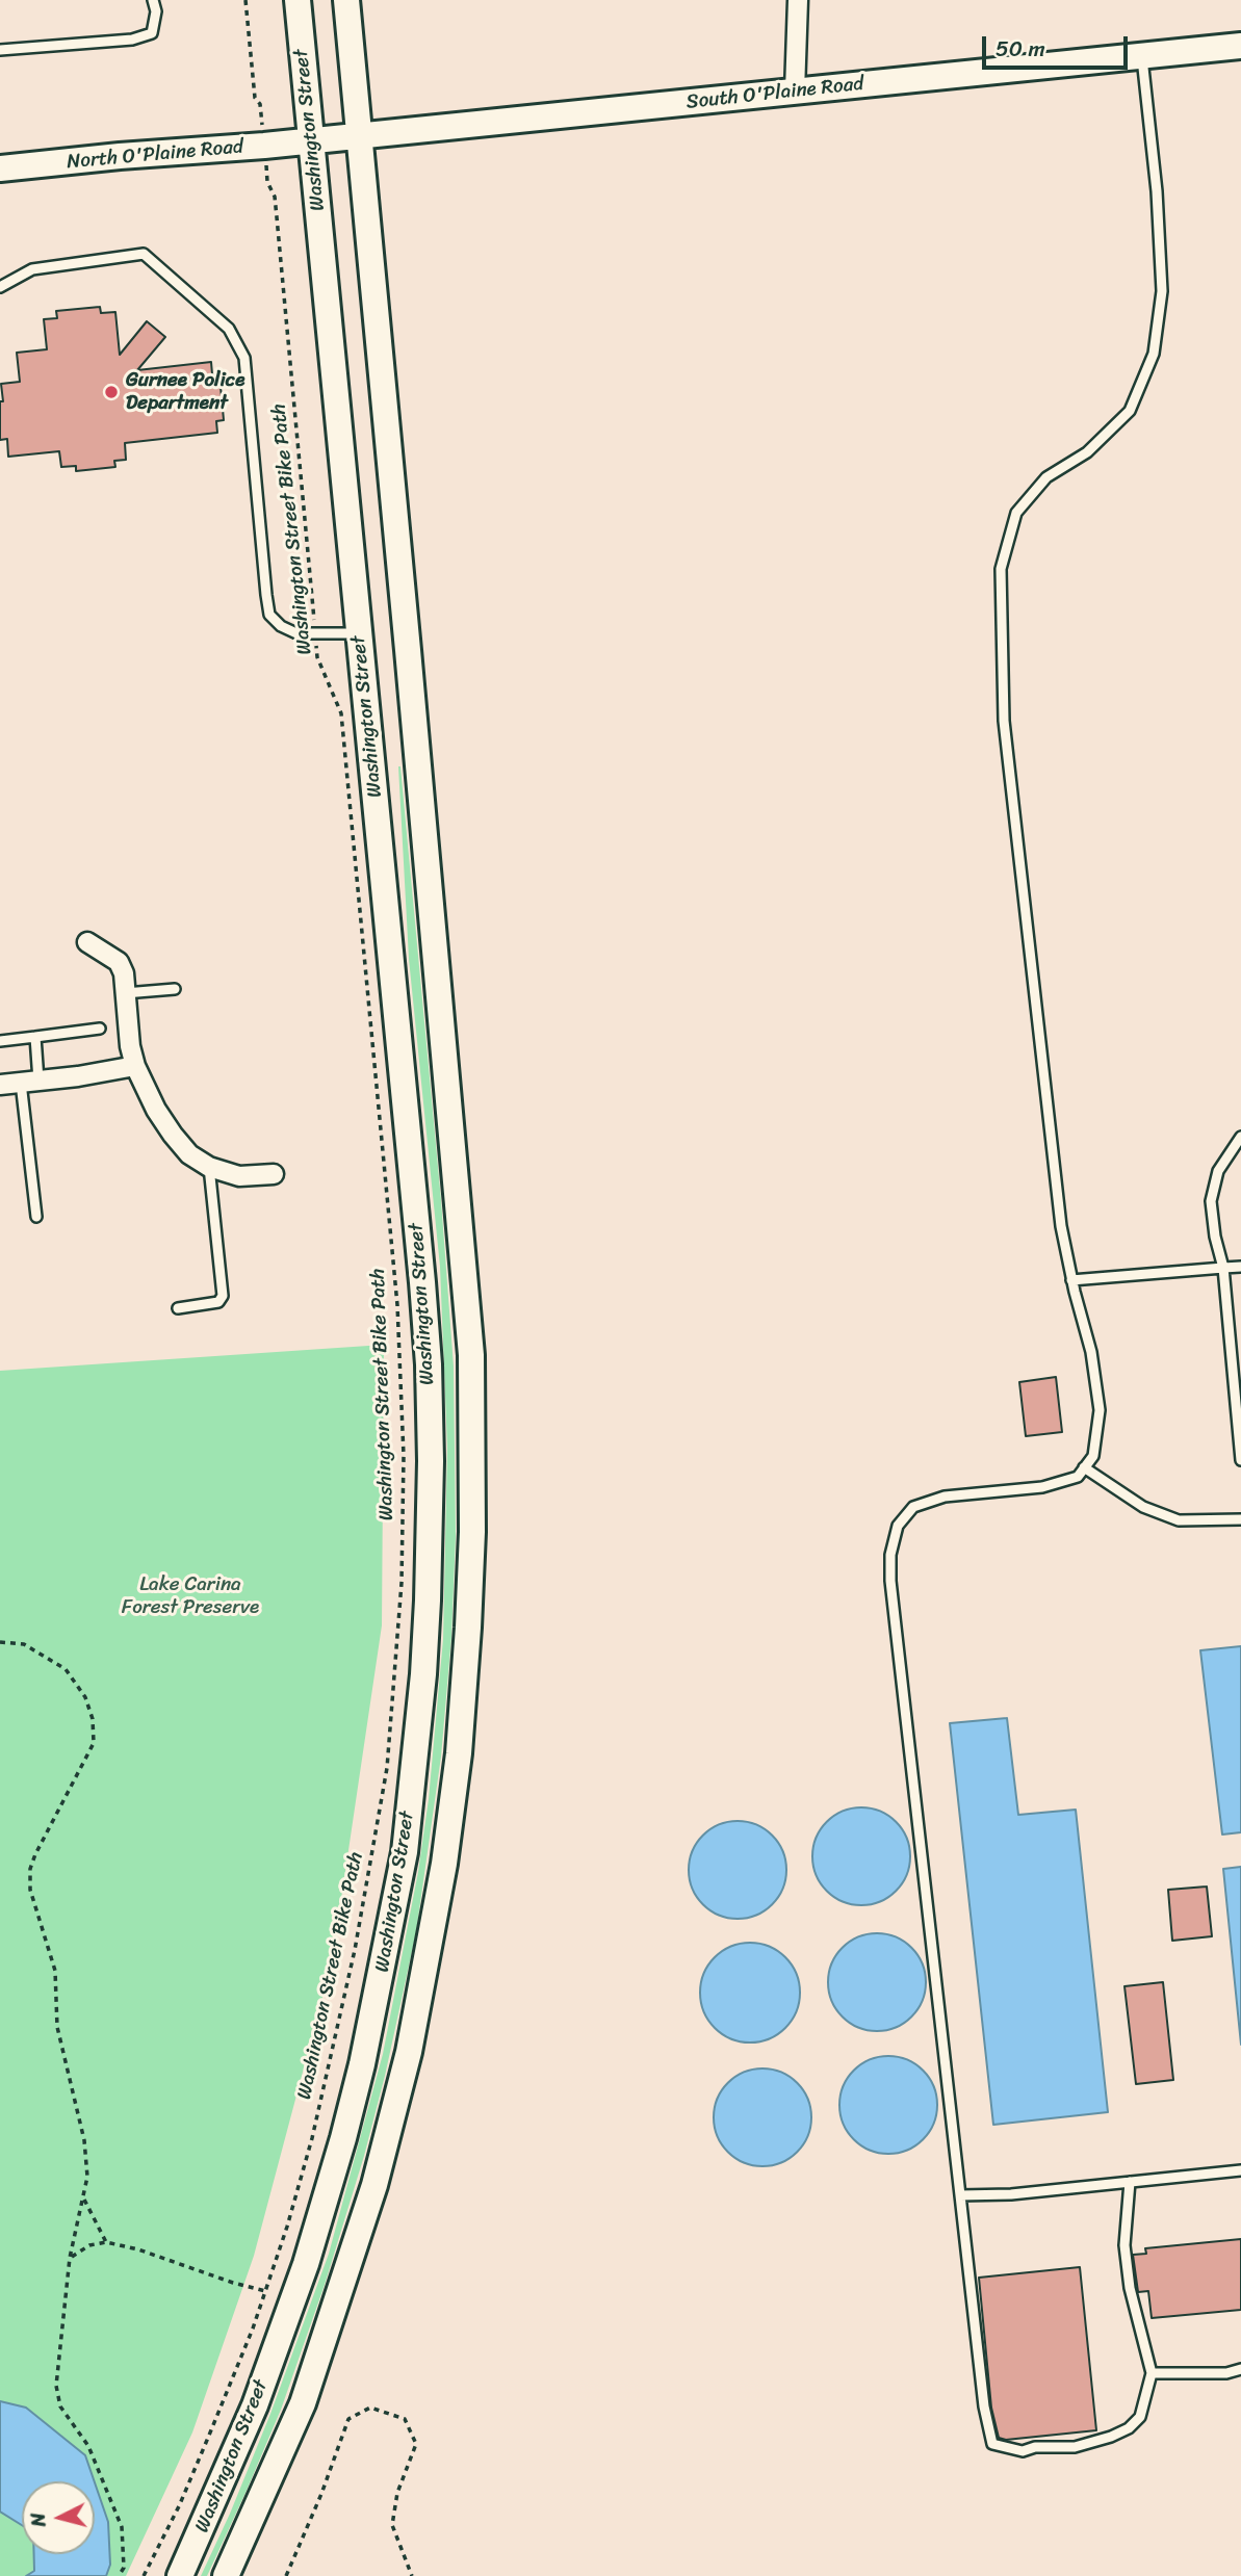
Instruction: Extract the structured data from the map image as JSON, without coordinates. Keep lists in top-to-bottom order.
{
  "streets": {
    "main road": ["South O'Plaine Road", "Washington Street", "North O'Plaine Road"],
    "path": ["Washington Street Bike Path"]
  },
  "crossings": [
    ["South O'Plaine Road", "Washington Street"],
    ["South O'Plaine Road", "North O'Plaine Road"],
    ["Washington Street", "North O'Plaine Road"]
  ],
  "parks": ["Lake Carina Forest Preserve"],
  "places": ["Gurnee Police Department"],
  "scale_bar": "50 m",
  "north": "left"
}
